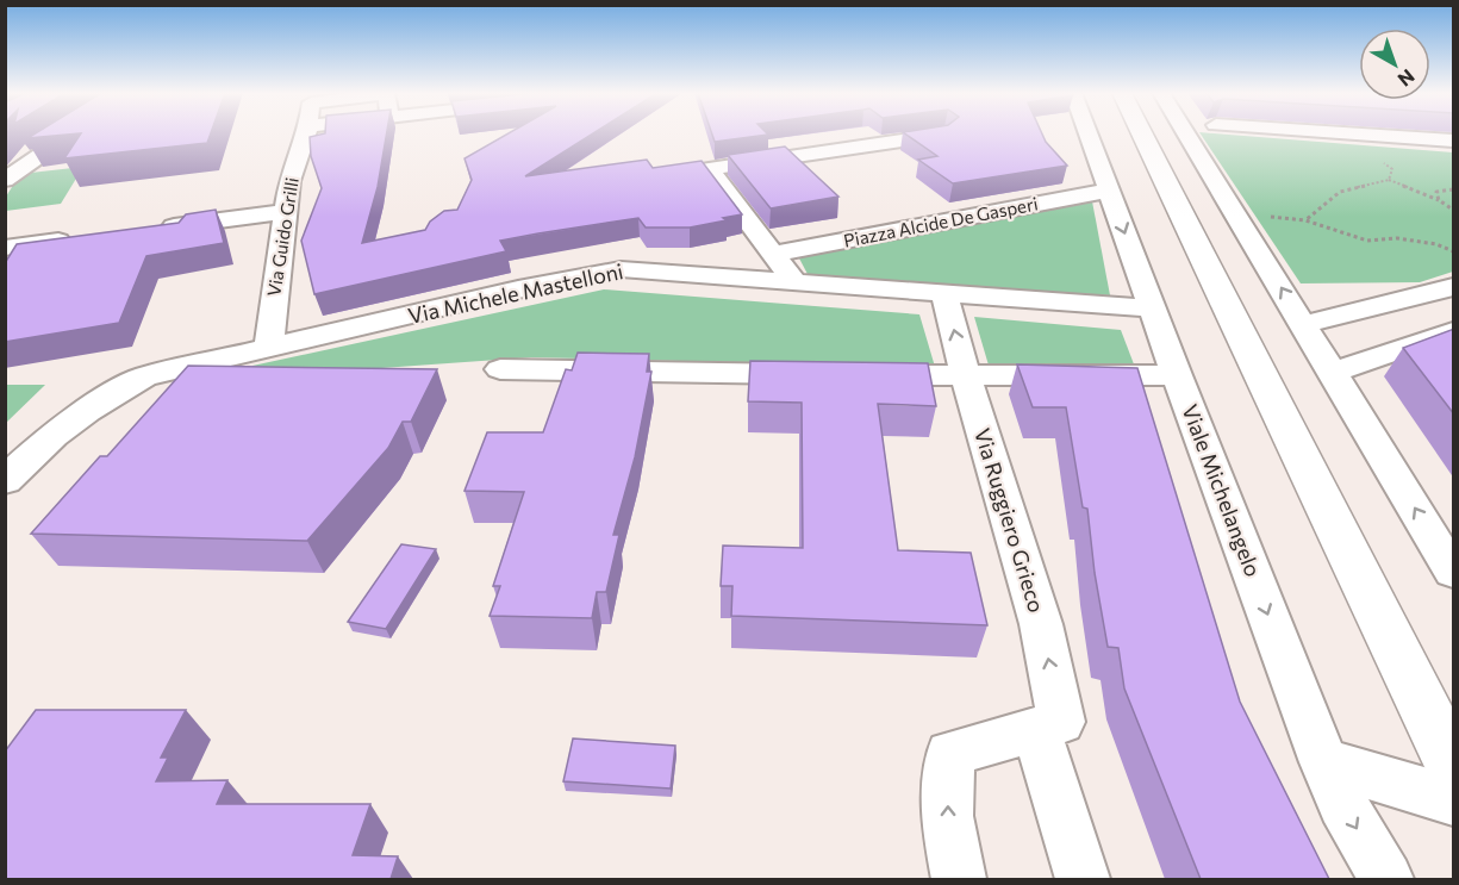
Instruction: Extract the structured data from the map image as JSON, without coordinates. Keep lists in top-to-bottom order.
{
  "streets": {
    "street": [
      "Piazza Alcide De Gasperi",
      "Via Guido Grilli",
      "Via Michele Mastelloni",
      "Viale Michelangelo",
      "Via Ruggiero Grieco"
    ]
  },
  "crossings": [
    ["Piazza Alcide De Gasperi", "Viale Michelangelo"],
    ["Via Guido Grilli", "Via Michele Mastelloni"],
    ["Via Michele Mastelloni", "Viale Michelangelo"],
    ["Via Michele Mastelloni", "Via Ruggiero Grieco"]
  ],
  "north": "bottom right"
}
